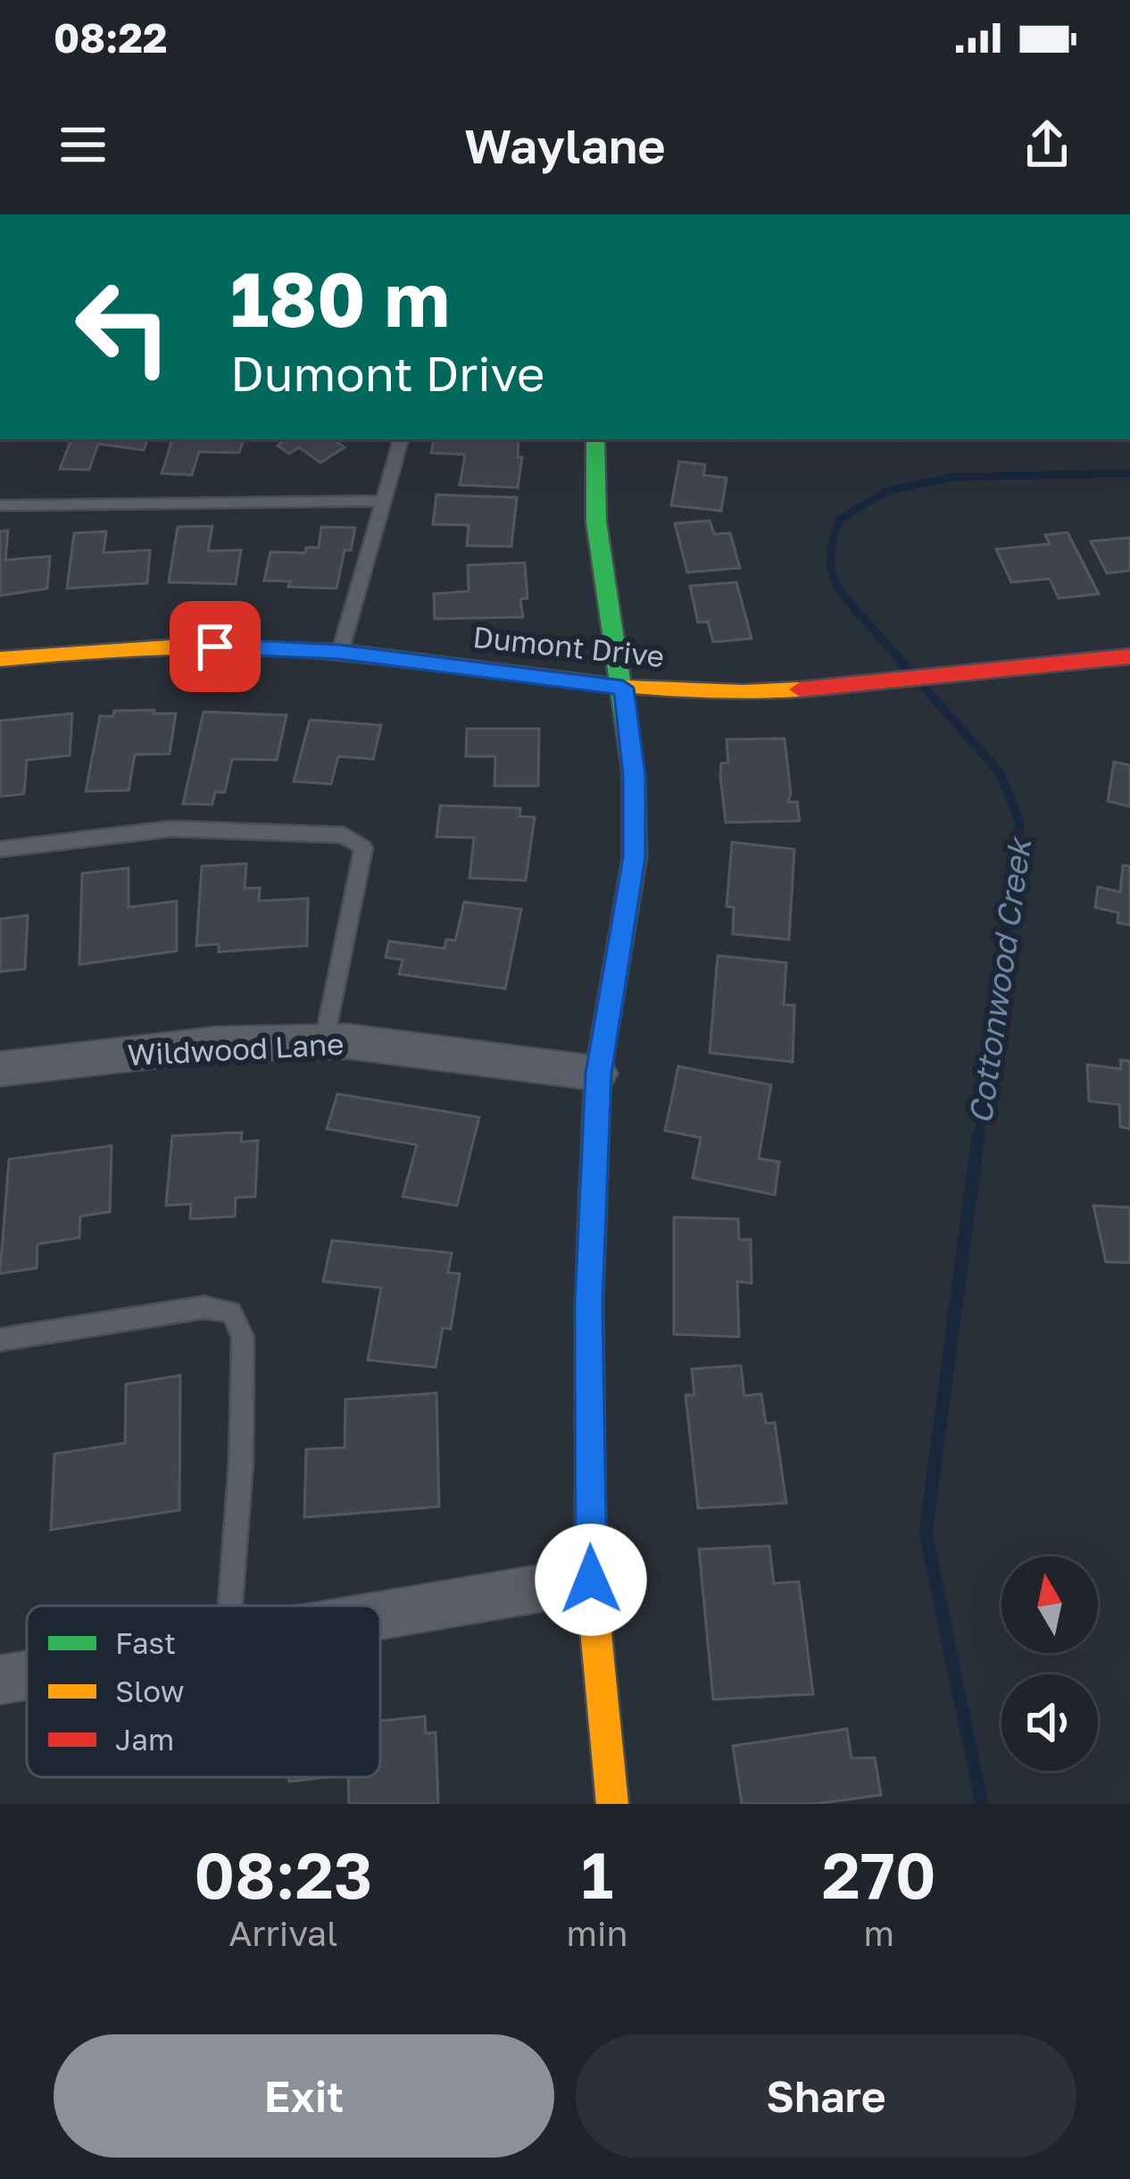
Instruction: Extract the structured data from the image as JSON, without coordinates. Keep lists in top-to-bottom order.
{
  "streets": {
    "street": ["Dumont Drive", "Wildwood Lane"]
  },
  "water": ["Cottonwood Creek"],
  "legend": ["Fast", "Slow", "Jam"],
  "north": "top",
  "page": {
    "status": "08:22",
    "header": "Waylane",
    "turn": ["180 m", "Dumont Drive"],
    "eta": [
      "08:23",
      "Arrival",
      "1",
      "min",
      "270",
      "m"
    ],
    "buttons": ["Exit", "Share"]
  }
}
